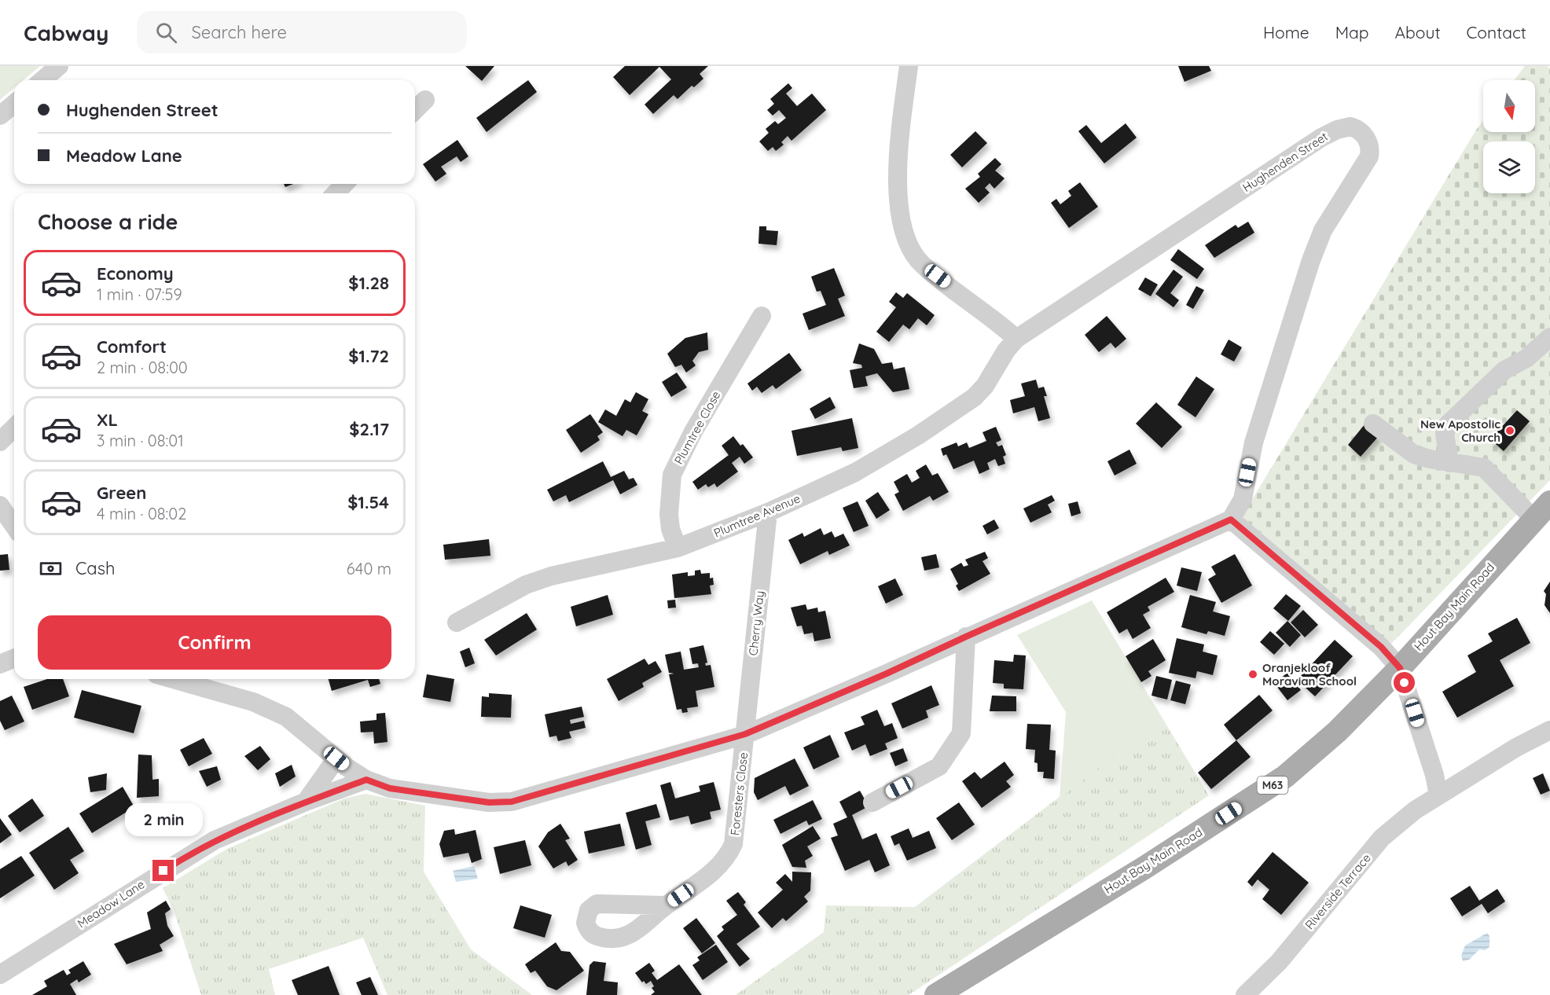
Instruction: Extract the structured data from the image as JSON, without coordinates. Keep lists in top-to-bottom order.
{
  "streets": {
    "main road": ["Hout Bay Main Road", "M63"],
    "street": [
      "Hughenden Street",
      "Plumtree Close",
      "Plumtree Avenue",
      "Cherry Way",
      "Foresters Close",
      "Riverside Terrace",
      "Meadow Lane"
    ]
  },
  "crossings": [
    ["Hughenden Street", "Plumtree Avenue"],
    ["Plumtree Close", "Plumtree Avenue"],
    ["Plumtree Avenue", "Cherry Way"],
    ["Cherry Way", "Foresters Close"]
  ],
  "places": ["New Apostolic Church", "Oranjekloof Moravian School"],
  "north": "bottom",
  "page": {
    "header": "Cabway",
    "search": "Search here",
    "nav": [
      "Home",
      "Map",
      "About",
      "Contact"
    ],
    "banner": ["Hughenden Street", "Meadow Lane"],
    "heading": "Choose a ride",
    "list": [
      {
        "name": "Economy",
        "note": "1 min · 07:59",
        "value": "$1.28"
      },
      {
        "name": "Comfort",
        "note": "2 min · 08:00",
        "value": "$1.72"
      },
      {
        "name": "XL",
        "note": "3 min · 08:01",
        "value": "$2.17"
      },
      {
        "name": "Green",
        "note": "4 min · 08:02",
        "value": "$1.54"
      }
    ],
    "pay": ["Cash", "640 m"],
    "buttons": "Confirm",
    "bubble": "2 min"
  }
}
